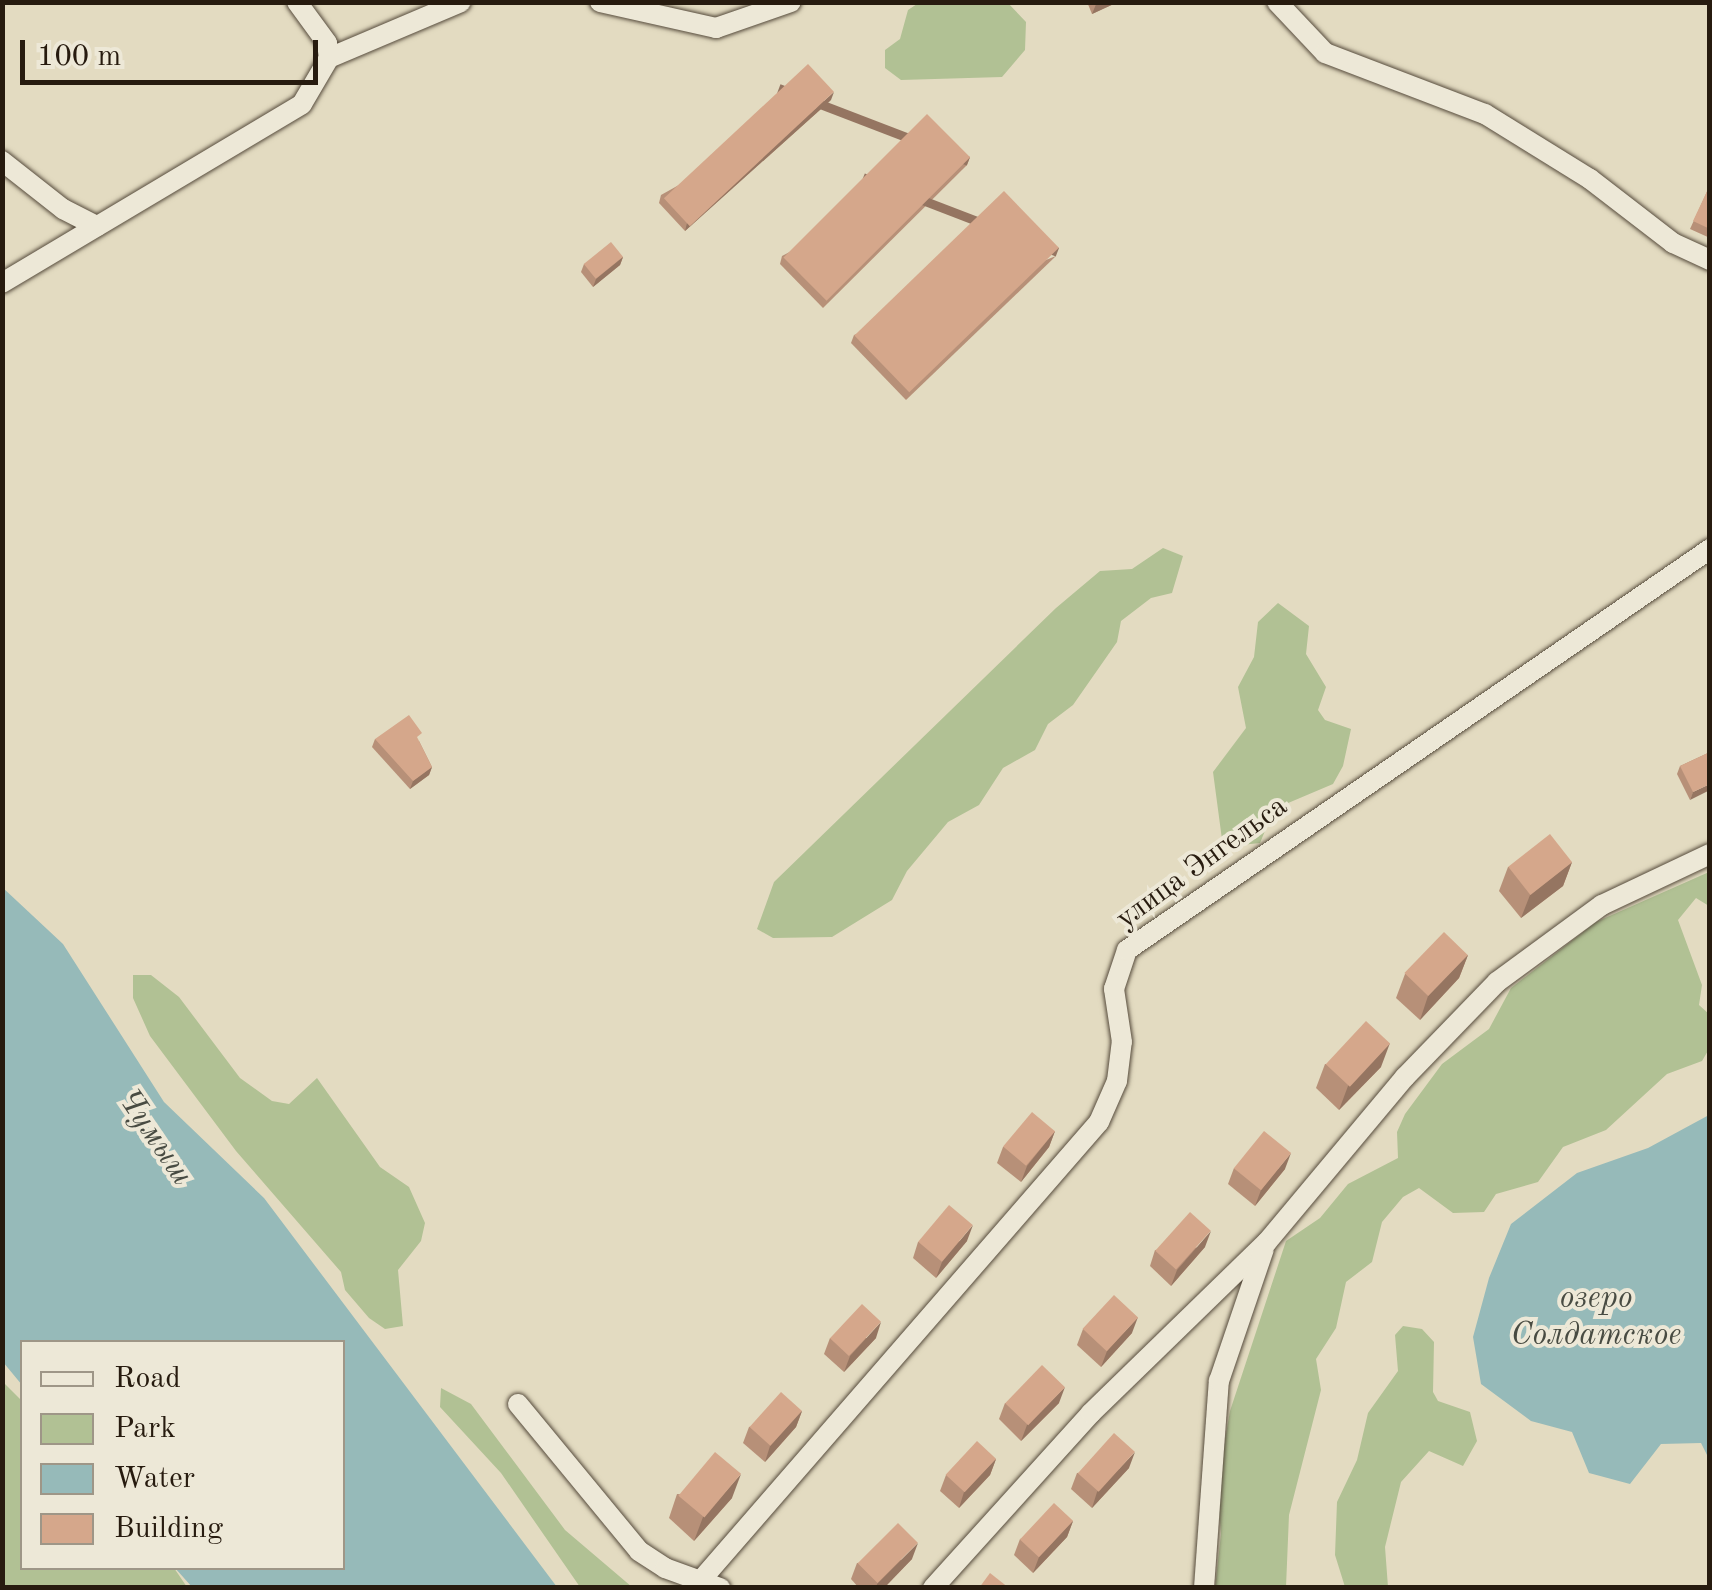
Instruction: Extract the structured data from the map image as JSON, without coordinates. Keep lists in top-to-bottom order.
{
  "streets": {
    "street": ["улица Энгельса"]
  },
  "water": ["Чумыш", "озеро Солдатское"],
  "legend": [
    "Road",
    "Park",
    "Water",
    "Building"
  ],
  "scale_bar": "100 m"
}
